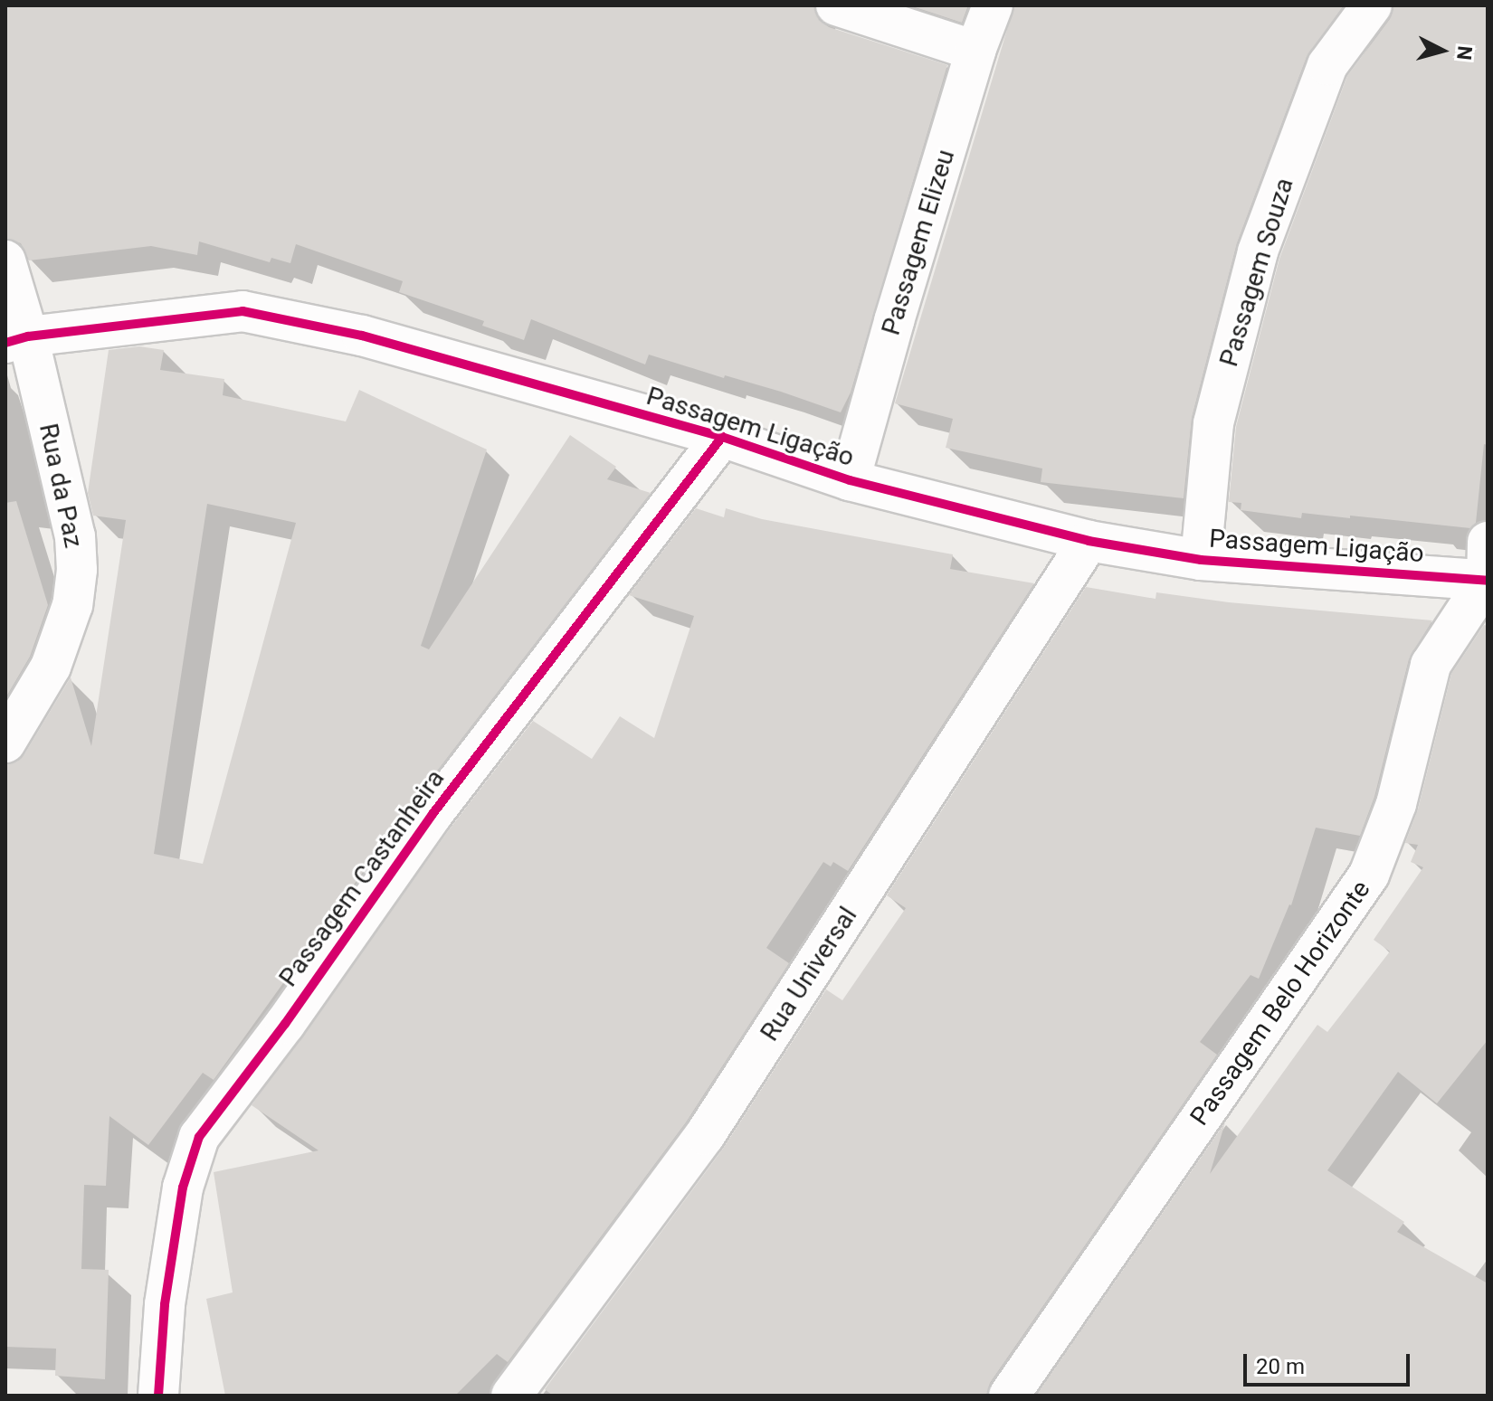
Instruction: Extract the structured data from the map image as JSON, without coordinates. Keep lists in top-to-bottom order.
{
  "streets": {
    "street": [
      "Passagem Elizeu",
      "Passagem Souza",
      "Passagem Ligação",
      "Rua da Paz",
      "Passagem Castanheira",
      "Rua Universal",
      "Passagem Belo Horizonte"
    ]
  },
  "crossings": [
    ["Passagem Elizeu", "Passagem Ligação"],
    ["Passagem Souza", "Passagem Ligação"],
    ["Passagem Ligação", "Rua da Paz"],
    ["Passagem Ligação", "Passagem Castanheira"],
    ["Passagem Ligação", "Rua Universal"],
    ["Passagem Ligação", "Passagem Belo Horizonte"]
  ],
  "scale_bar": "20 m",
  "north": "right"
}
